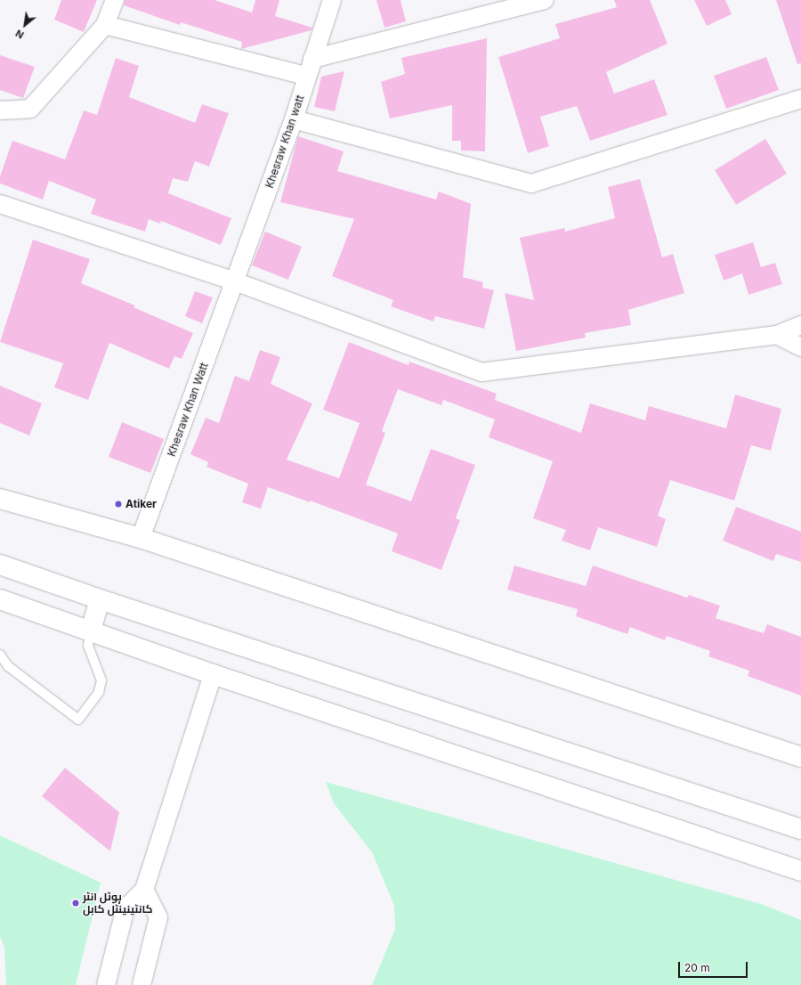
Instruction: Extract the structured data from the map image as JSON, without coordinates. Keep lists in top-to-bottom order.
{
  "streets": {
    "street": ["Khesraw Khan watt", "Khesraw Khan Watt"]
  },
  "crossings": [
    ["Khesraw Khan watt", "Khesraw Khan Watt"]
  ],
  "places": ["Atiker", "ہوٹل انٹر کانٹینینٹل کابل"],
  "scale_bar": "20 m",
  "north": "bottom left"
}
